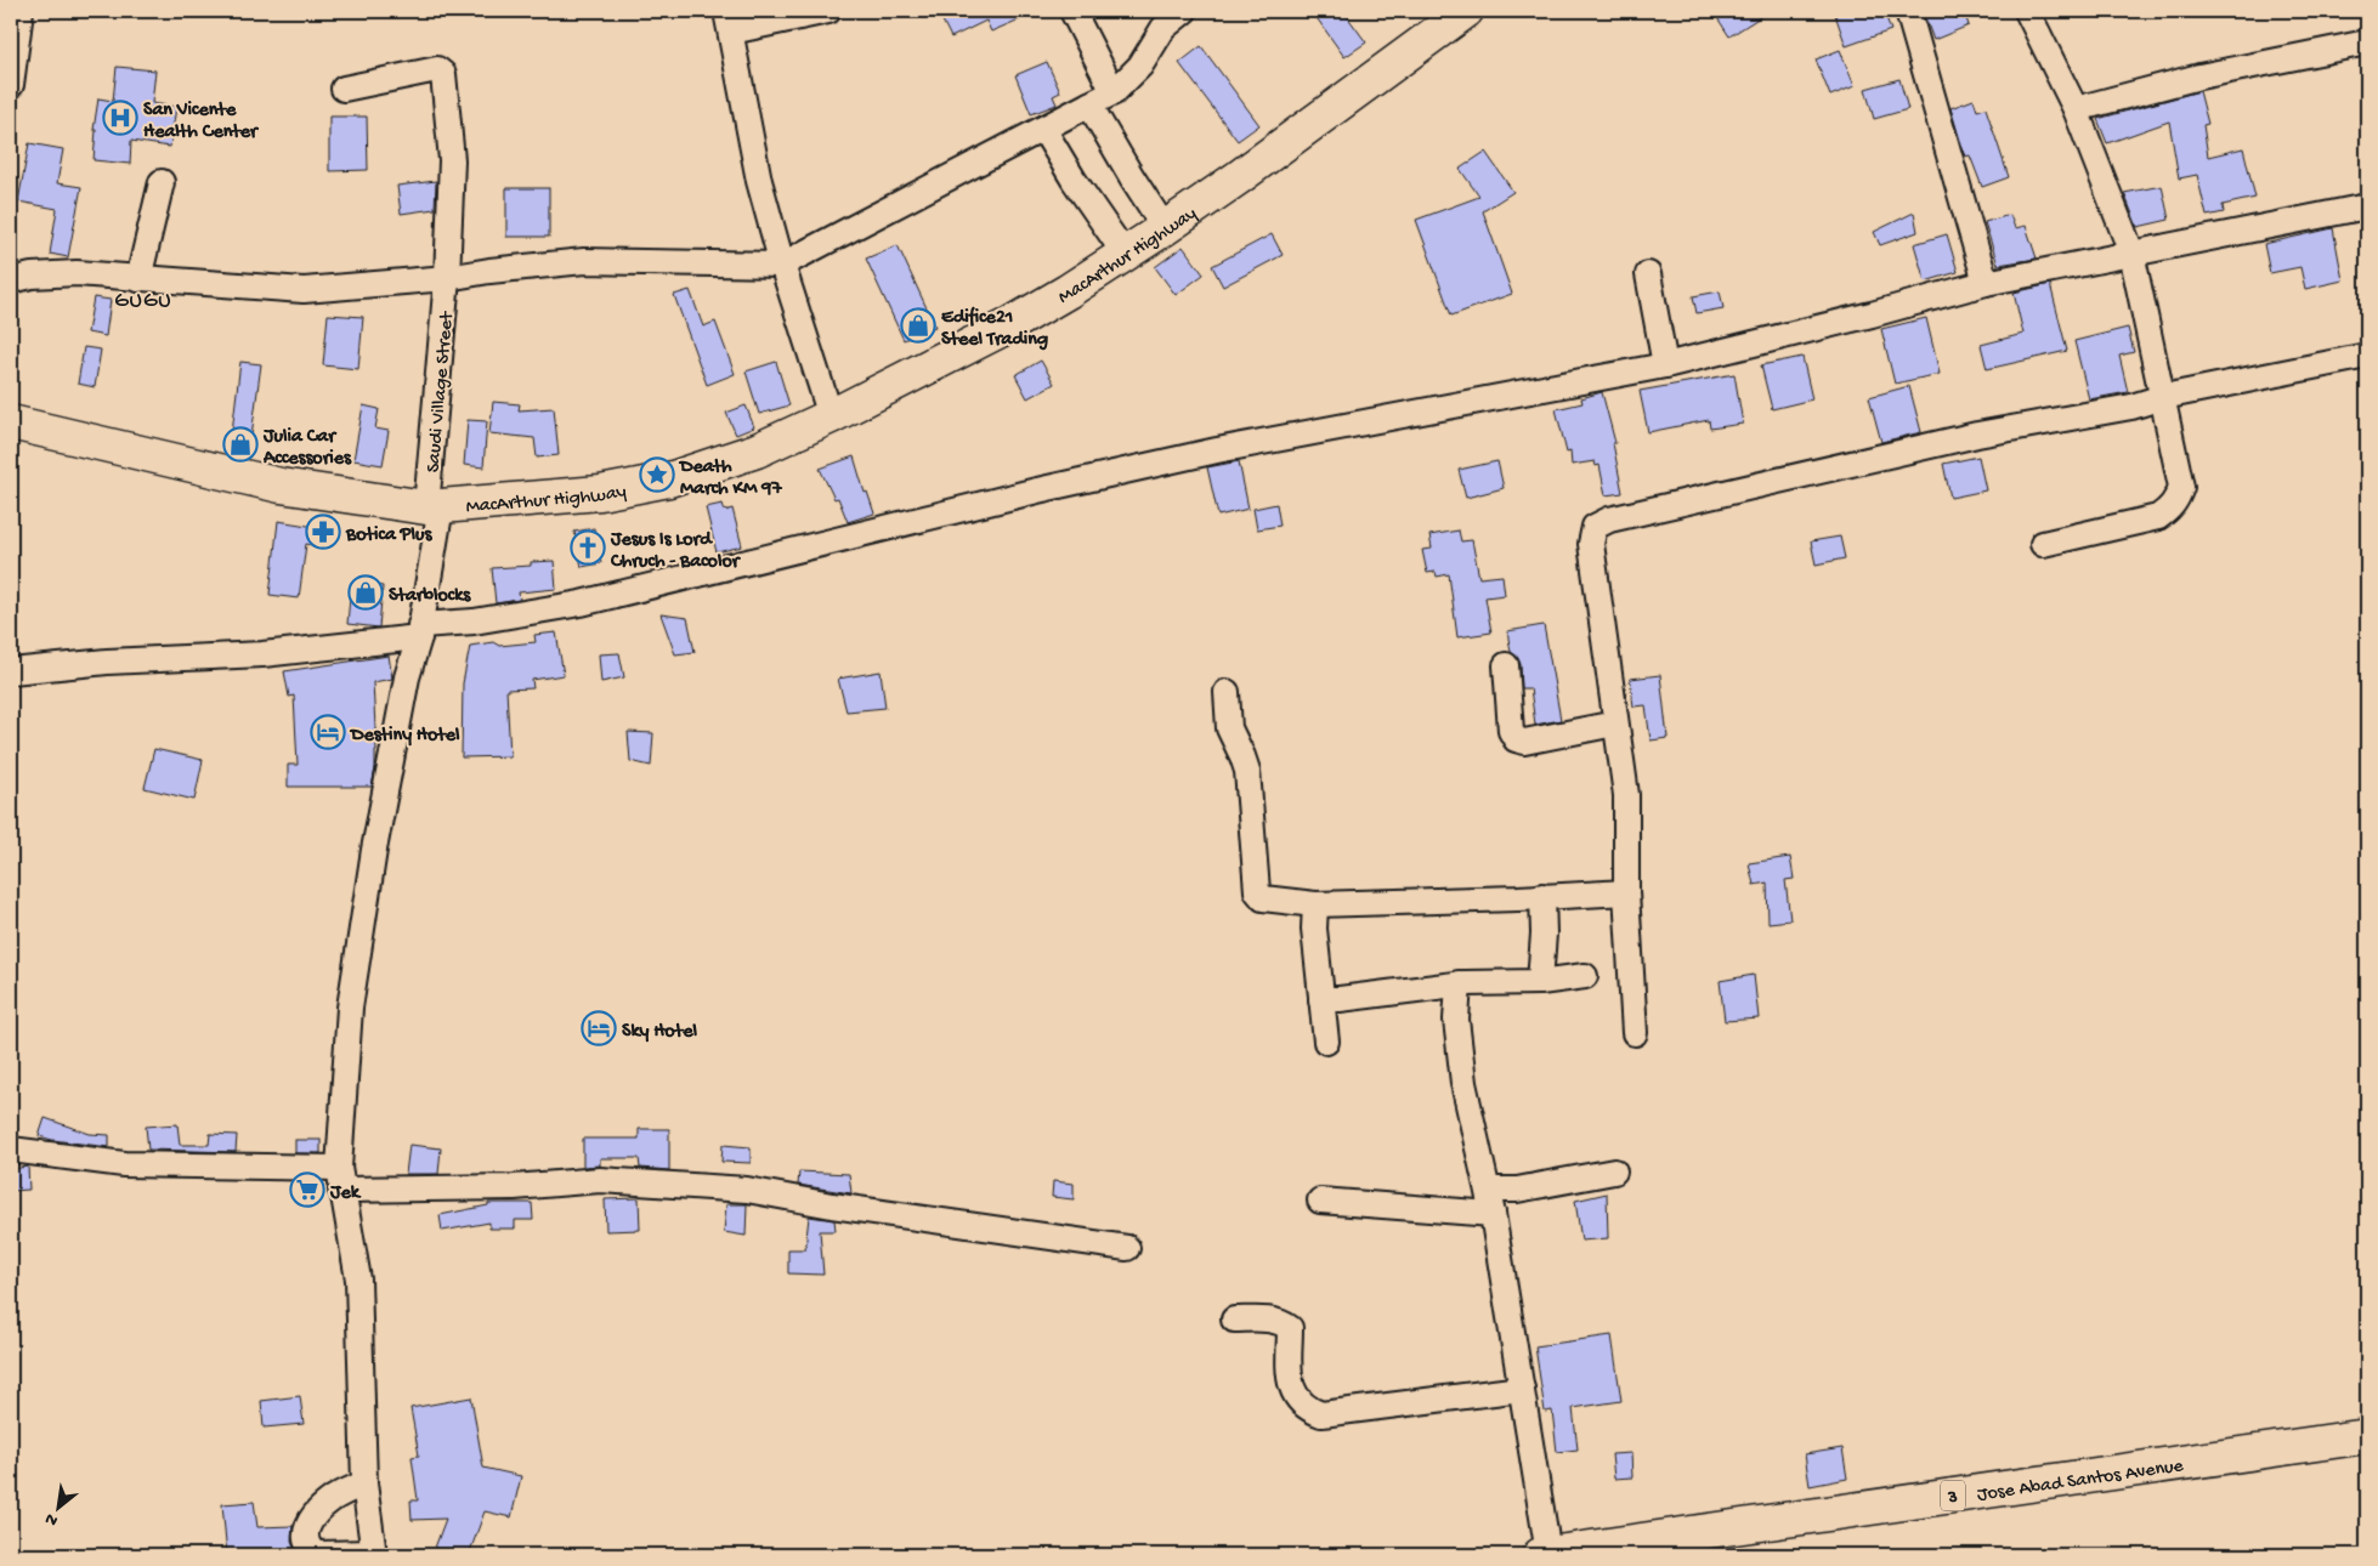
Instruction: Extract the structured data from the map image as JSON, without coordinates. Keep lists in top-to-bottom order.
{
  "streets": {
    "main road": ["MacArthur Highway", "Jose Abad Santos Avenue", "3"],
    "street": ["Saudi Village Street"]
  },
  "crossings": [
    ["MacArthur Highway", "Saudi Village Street"]
  ],
  "districts": ["GUGU"],
  "places": {
    "hospital": ["San Vicente Health Center"],
    "shop": ["Edifice21 Steel Trading", "Julia Car Accessories", "Starblocks"],
    "place": ["Death March KM 97"],
    "pharmacy": ["Botica Plus"],
    "church": ["Jesus Is Lord Chruch - Bacolor"],
    "hotel": ["Destiny Hotel", "Sky Hotel"],
    "supermarket": ["Jek"]
  },
  "north": "bottom left"
}
